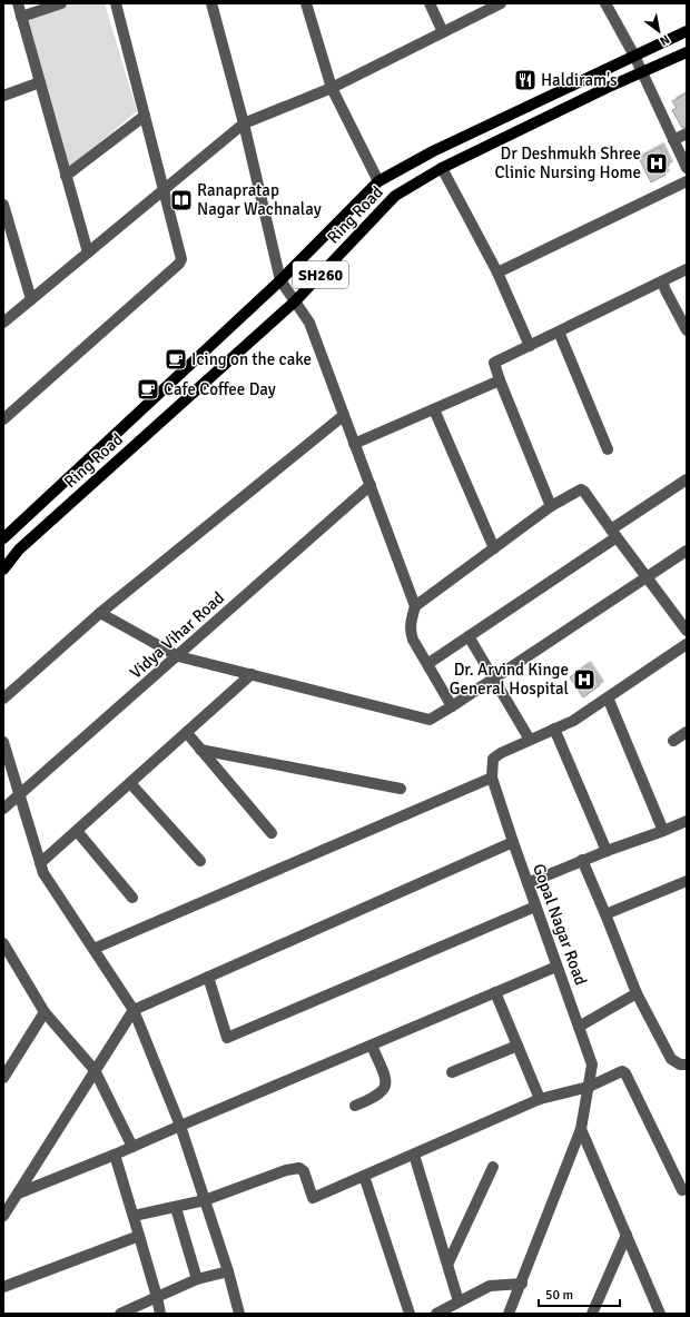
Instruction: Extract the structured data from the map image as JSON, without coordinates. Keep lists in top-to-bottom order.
{
  "streets": {
    "main road": ["Ring Road", "SH260"],
    "street": ["Vidya Vihar Road", "Gopal Nagar Road"]
  },
  "places": {
    "restaurant": ["Haldiram's"],
    "hospital": ["Dr Deshmukh Shree Clinic Nursing Home", "Dr. Arvind Kinge General Hospital"],
    "library": ["Ranapratap Nagar Wachnalay"],
    "cafe": ["Icing on the cake", "Cafe Coffee Day"]
  },
  "scale_bar": "50 m",
  "north": "bottom right"
}
